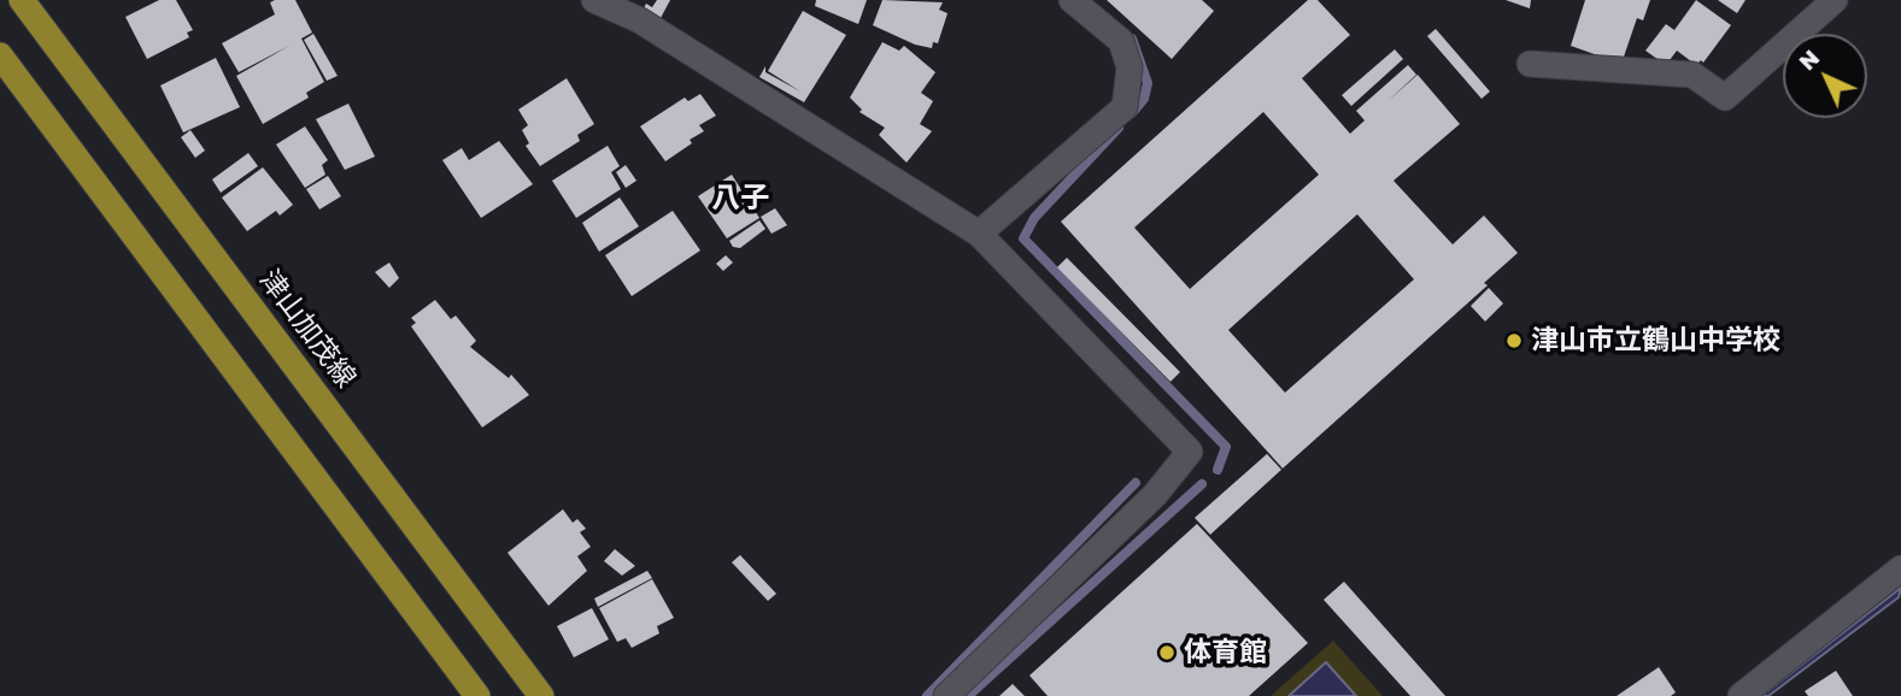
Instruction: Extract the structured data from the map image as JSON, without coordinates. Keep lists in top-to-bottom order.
{
  "streets": {
    "main road": ["津山加茂線"]
  },
  "districts": ["八子"],
  "places": ["津山市立鶴山中学校", "体育館"],
  "north": "top left"
}
